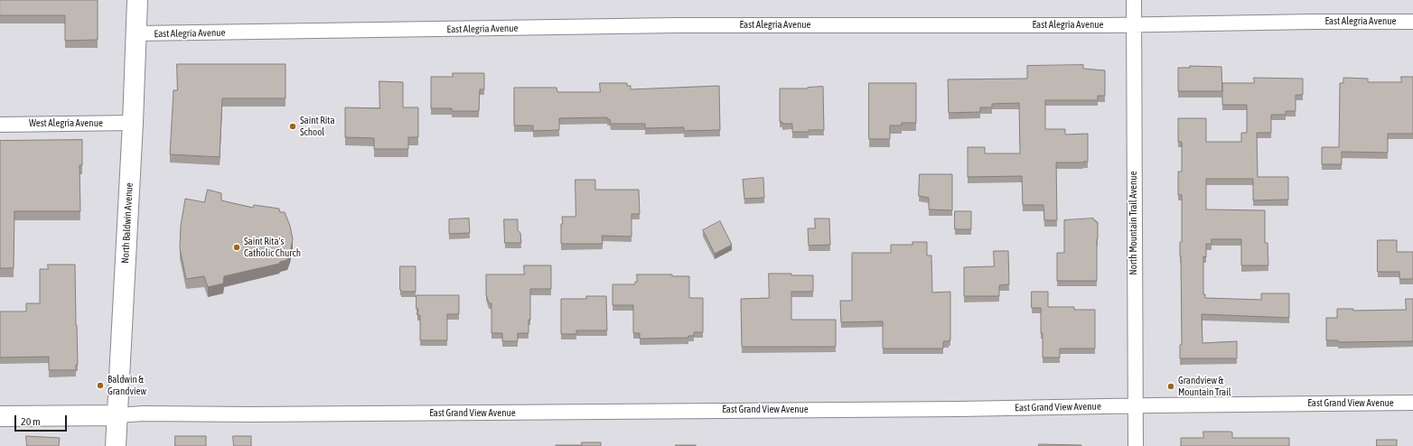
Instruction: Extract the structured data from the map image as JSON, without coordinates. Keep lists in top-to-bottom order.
{
  "streets": {
    "street": [
      "East Alegria Avenue",
      "West Alegria Avenue",
      "North Baldwin Avenue",
      "North Mountain Trail Avenue",
      "East Grand View Avenue"
    ]
  },
  "crossings": [
    ["East Alegria Avenue", "North Baldwin Avenue"],
    ["East Alegria Avenue", "North Mountain Trail Avenue"],
    ["West Alegria Avenue", "North Baldwin Avenue"],
    ["North Baldwin Avenue", "East Grand View Avenue"],
    ["North Mountain Trail Avenue", "East Grand View Avenue"]
  ],
  "places": [
    "Saint Rita School",
    "Saint Rita's Catholic Church",
    "Baldwin & Grandview",
    "Grandview & Mountain Trail"
  ],
  "scale_bar": "20 m"
}
